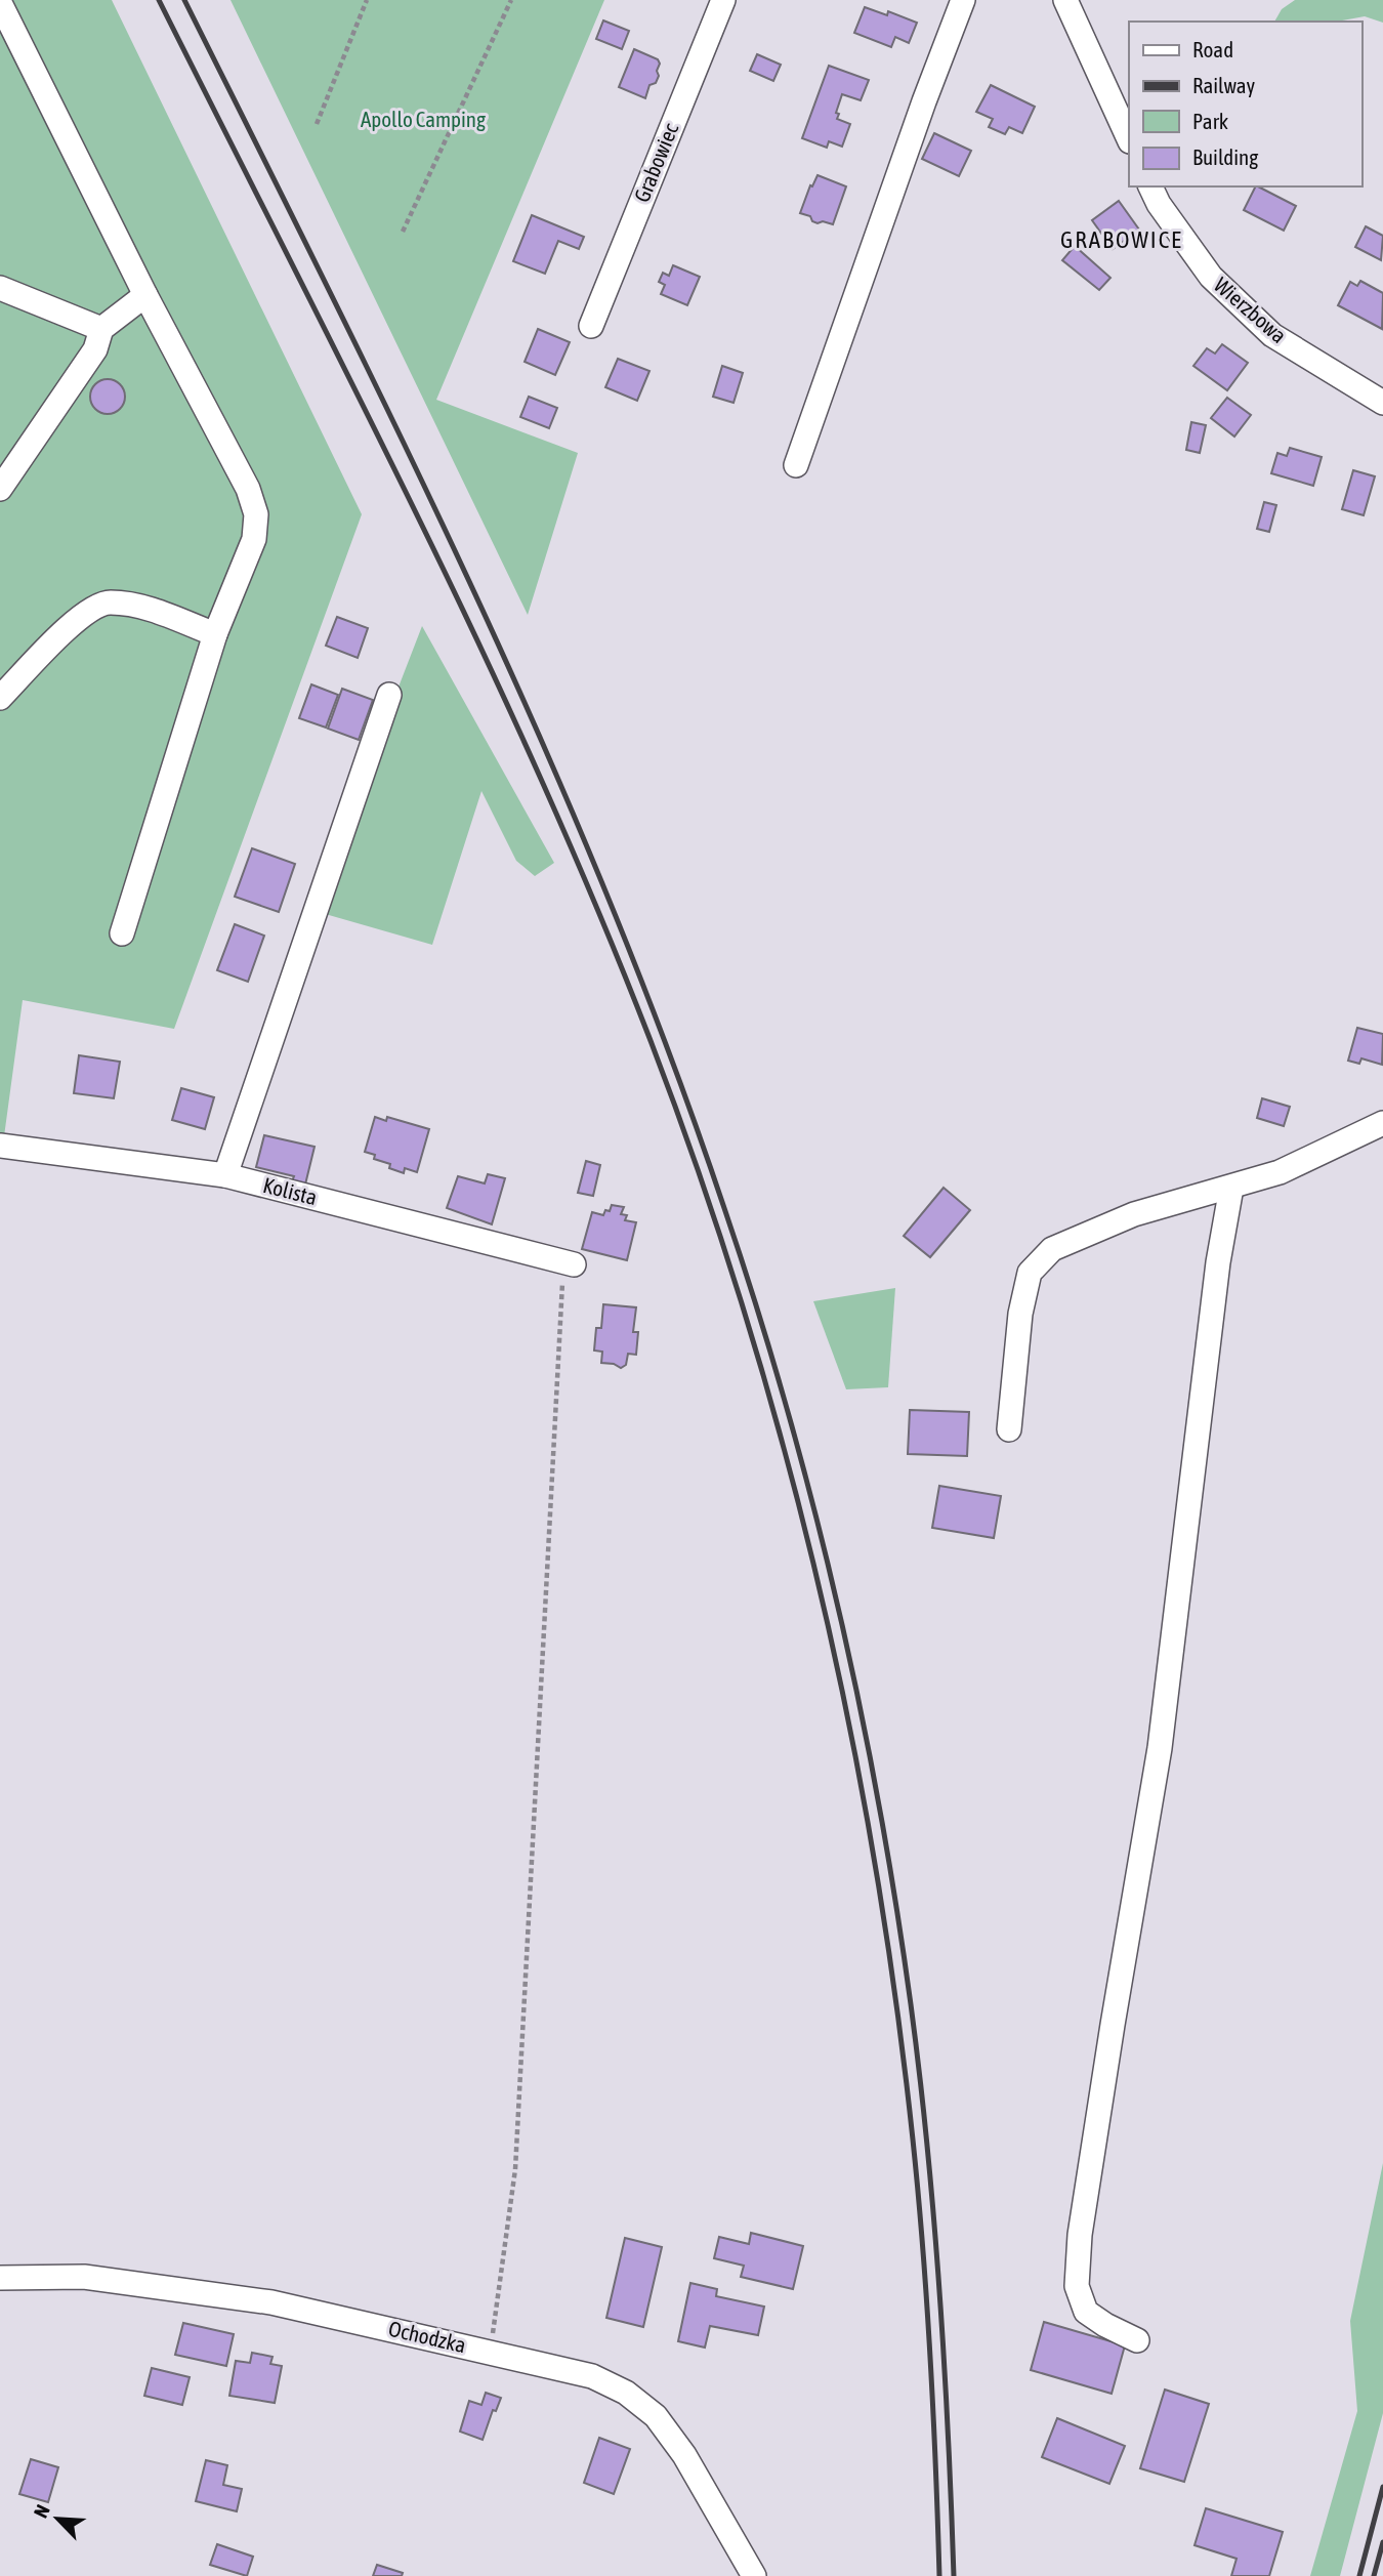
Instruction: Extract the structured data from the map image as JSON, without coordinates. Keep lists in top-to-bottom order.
{
  "streets": {
    "street": [
      "Grabowiec",
      "Wierzbowa",
      "Kolista",
      "Ochodzka"
    ]
  },
  "districts": ["GRABOWICE"],
  "parks": ["Apollo Camping"],
  "legend": [
    "Road",
    "Railway",
    "Park",
    "Building"
  ],
  "north": "top left"
}
